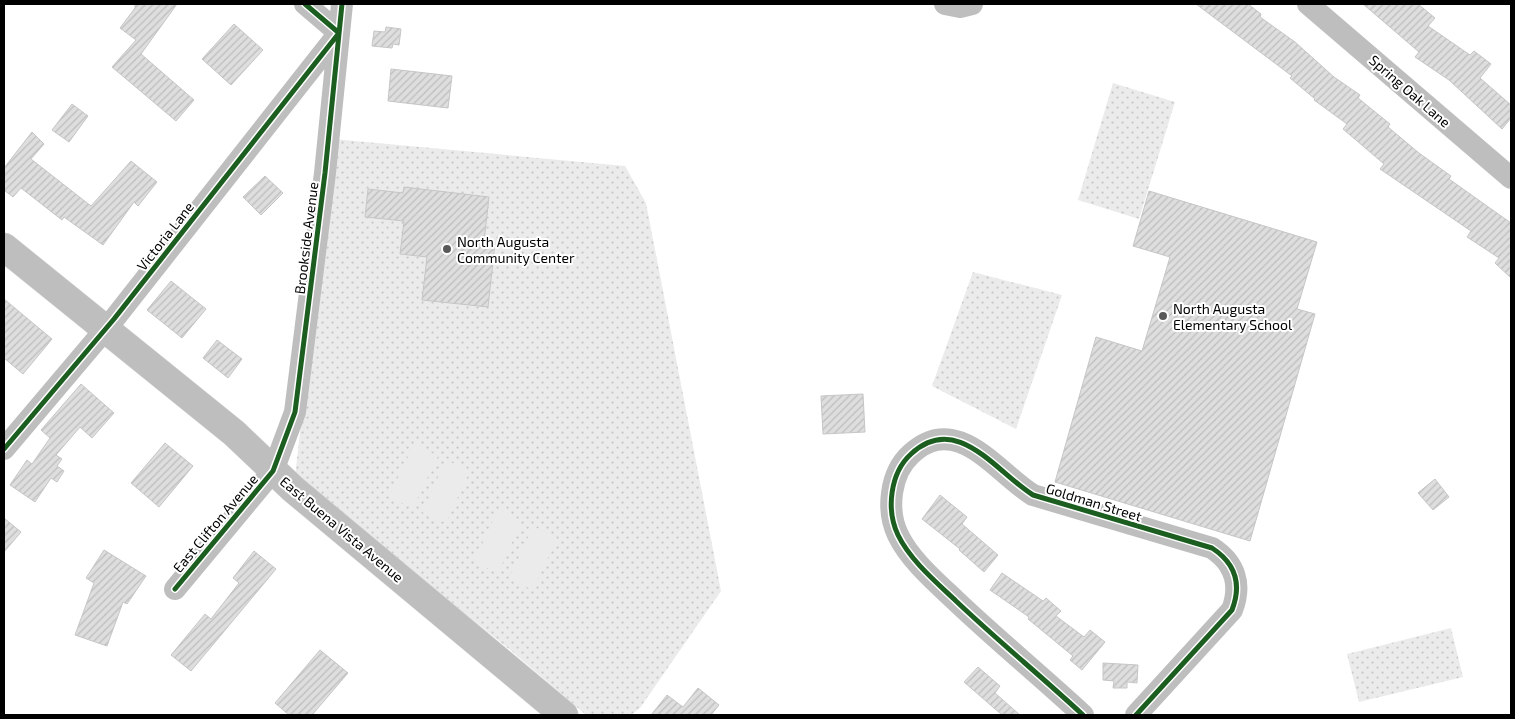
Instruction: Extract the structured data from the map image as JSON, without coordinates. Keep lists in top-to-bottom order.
{
  "streets": {
    "main road": ["East Buena Vista Avenue"],
    "street": [
      "Spring Oak Lane",
      "Victoria Lane",
      "Brookside Avenue",
      "Goldman Street",
      "East Clifton Avenue"
    ]
  },
  "crossings": [
    ["Victoria Lane", "Brookside Avenue"],
    ["Victoria Lane", "East Buena Vista Avenue"],
    ["Brookside Avenue", "East Clifton Avenue"],
    ["Brookside Avenue", "East Buena Vista Avenue"],
    ["East Clifton Avenue", "East Buena Vista Avenue"]
  ],
  "places": ["North Augusta Community Center", "North Augusta Elementary School"]
}
